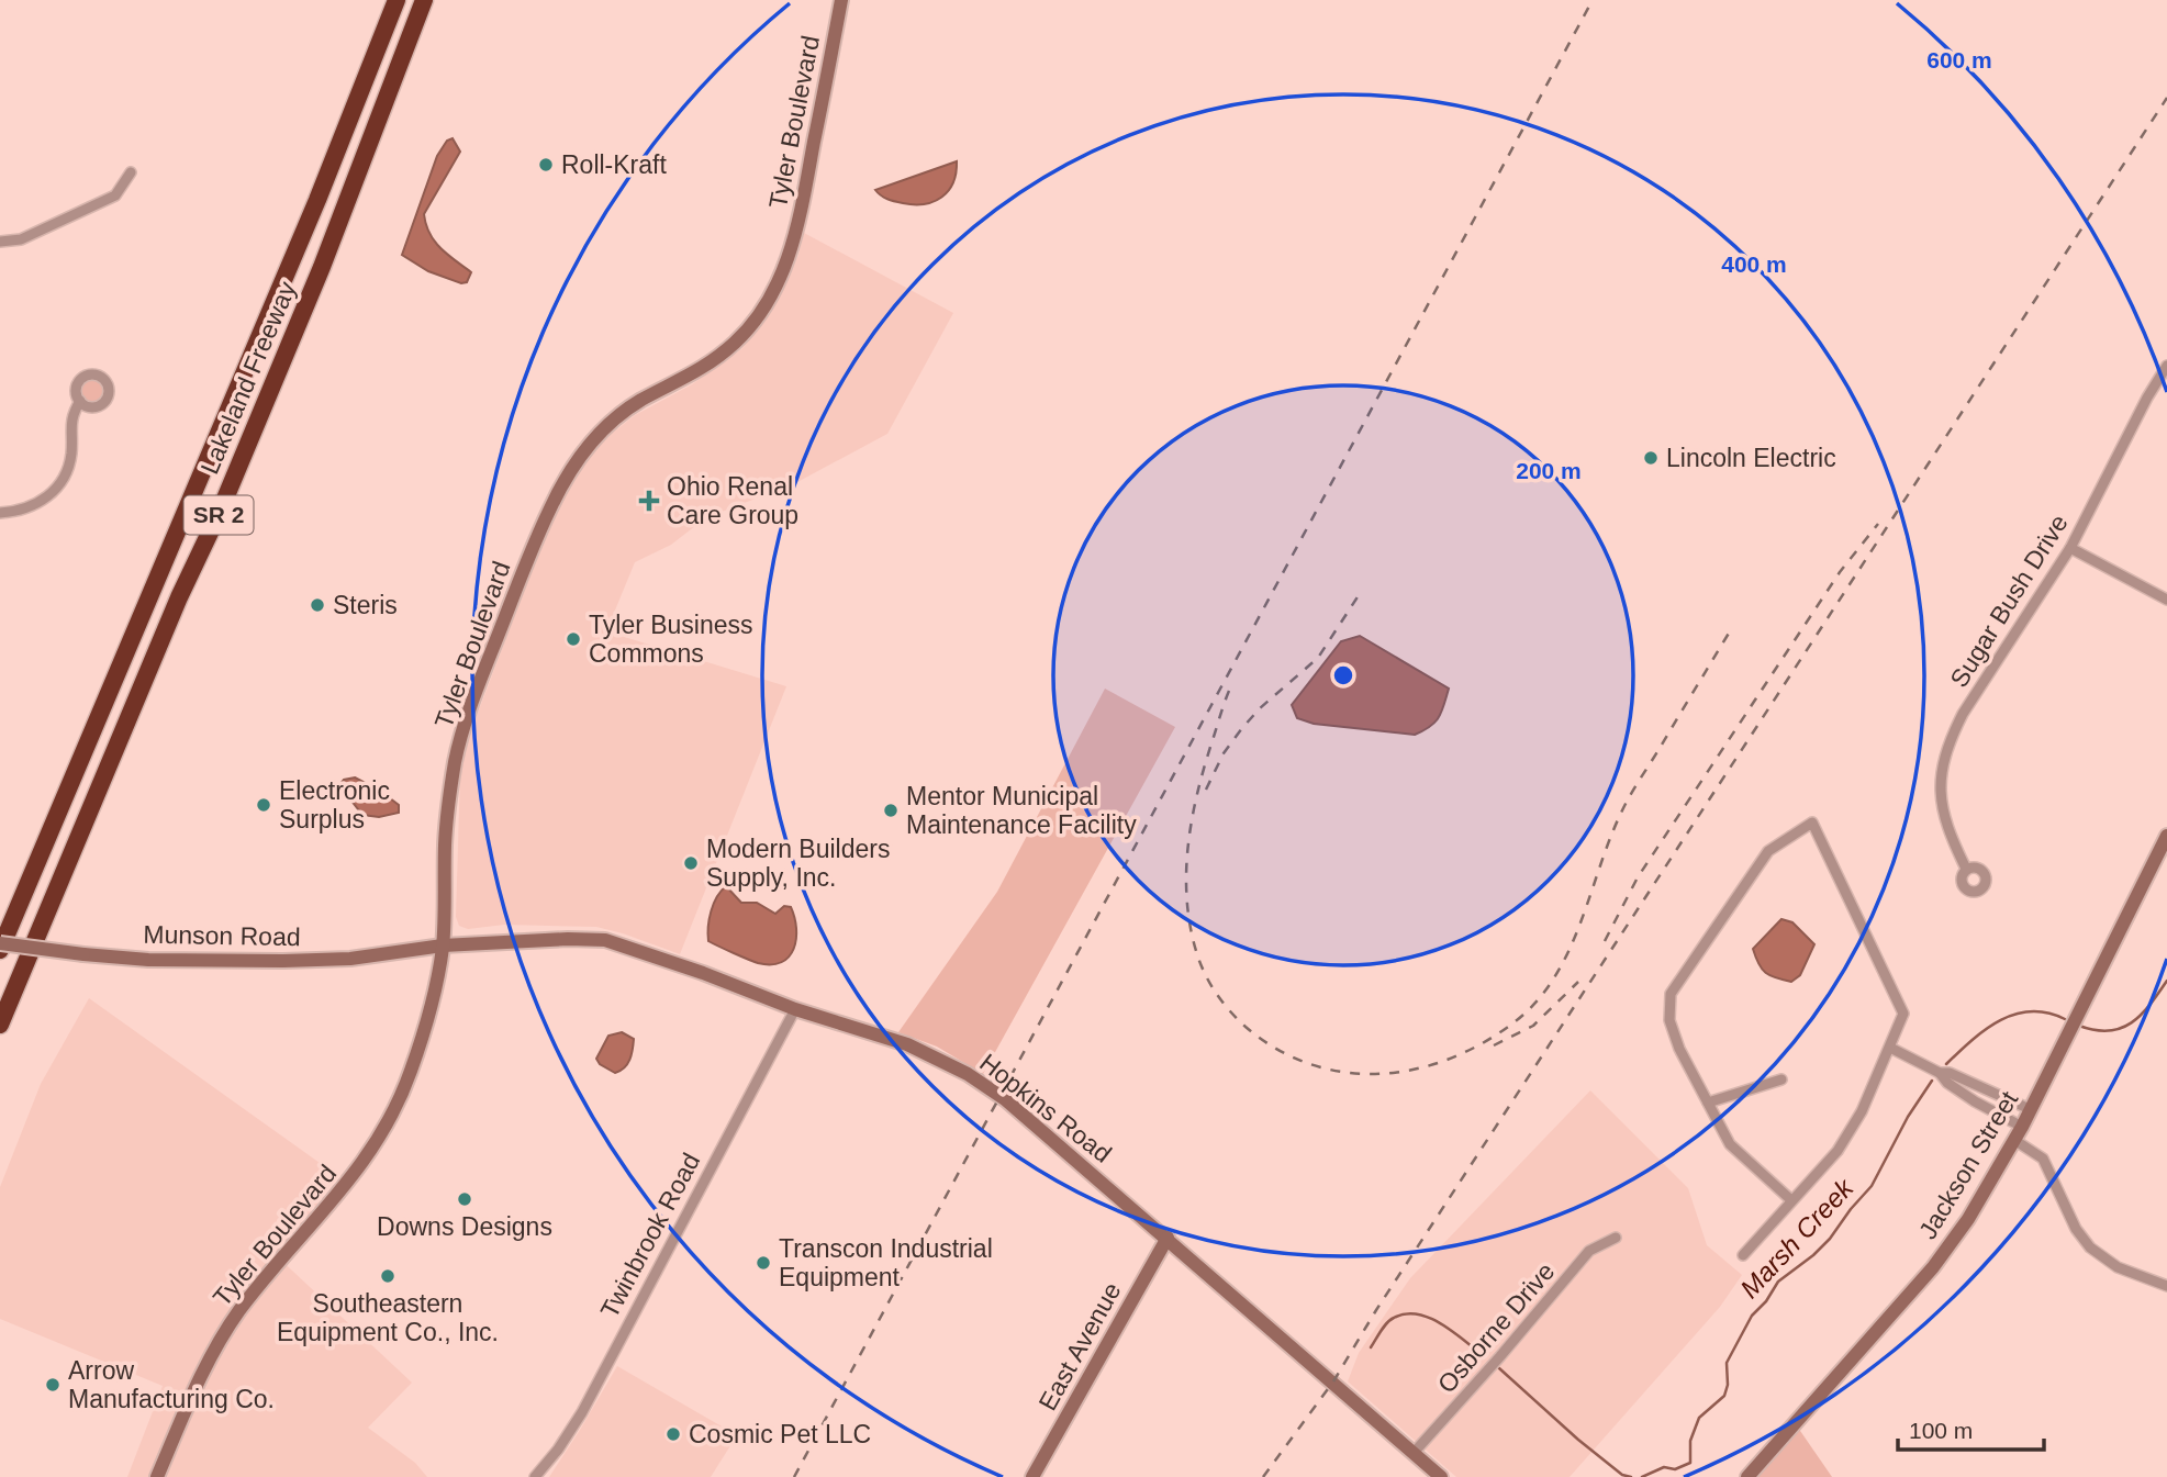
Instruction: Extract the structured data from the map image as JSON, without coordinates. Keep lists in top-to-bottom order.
{
  "streets": {
    "highway": ["Lakeland Freeway", "SR 2"],
    "street": [
      "Tyler Boulevard",
      "Sugar Bush Drive",
      "Munson Road",
      "Hopkins Road",
      "Jackson Street",
      "Twinbrook Road",
      "Osborne Drive",
      "East Avenue"
    ]
  },
  "crossings": [
    ["Tyler Boulevard", "Munson Road"],
    ["Tyler Boulevard", "Hopkins Road"],
    ["Munson Road", "Hopkins Road"],
    ["Hopkins Road", "Twinbrook Road"],
    ["Hopkins Road", "Osborne Drive"],
    ["Hopkins Road", "East Avenue"]
  ],
  "water": ["Marsh Creek"],
  "places": {
    "other": [
      "Roll-Kraft",
      "Lincoln Electric",
      "Steris",
      "Tyler Business Commons",
      "Electronic Surplus",
      "Mentor Municipal Maintenance Facility",
      "Modern Builders Supply, Inc.",
      "Downs Designs",
      "Transcon Industrial Equipment",
      "Southeastern Equipment Co., Inc.",
      "Arrow Manufacturing Co.",
      "Cosmic Pet LLC"
    ],
    "health": ["Ohio Renal Care Group"]
  },
  "scale_bar": "100 m",
  "rings": ["600 m", "400 m", "200 m"]
}
